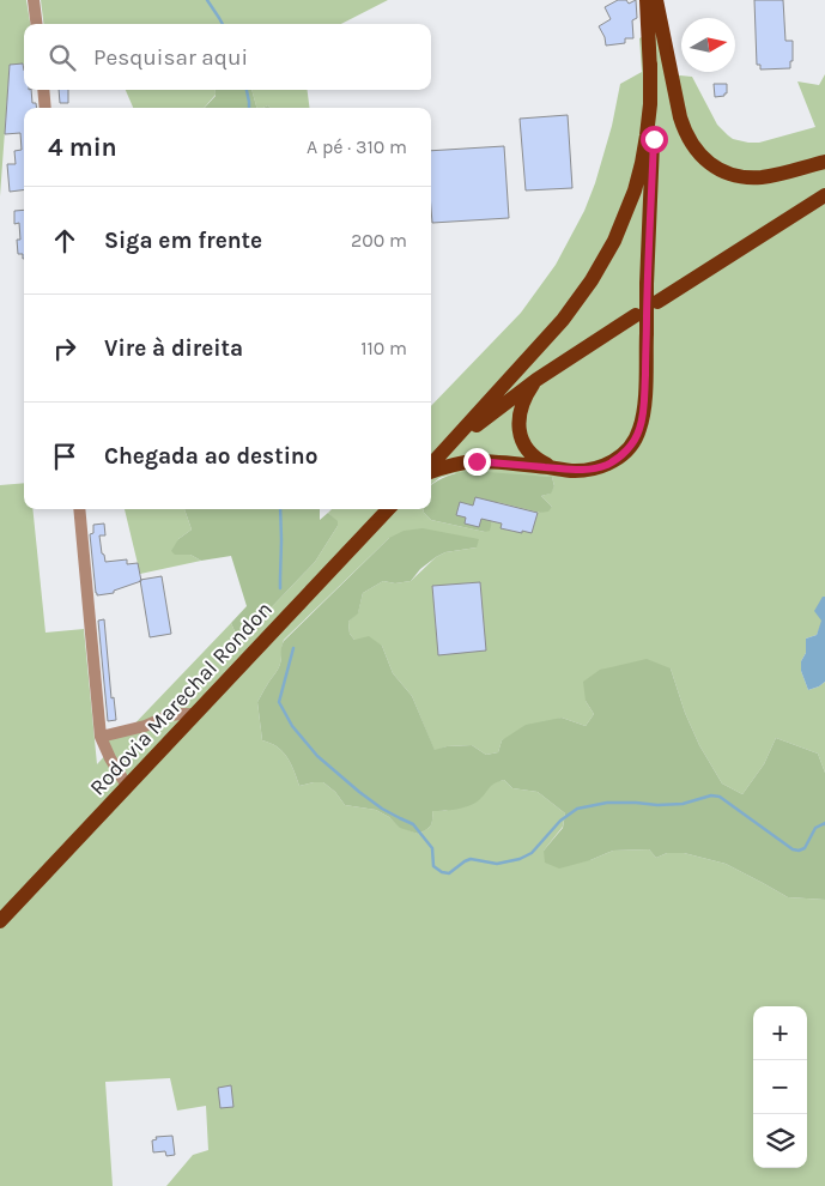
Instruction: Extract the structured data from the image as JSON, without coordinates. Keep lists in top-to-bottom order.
{
  "streets": {
    "main road": ["Rodovia Marechal Rondon"]
  },
  "north": "right",
  "page": {
    "search": "Pesquisar aqui",
    "heading": ["4 min", "A pé · 310 m"],
    "list": [
      ["Siga em frente", "200 m"],
      ["Vire à direita", "110 m"],
      "Chegada ao destino"
    ],
    "map_buttons": ["+", "−"]
  }
}
